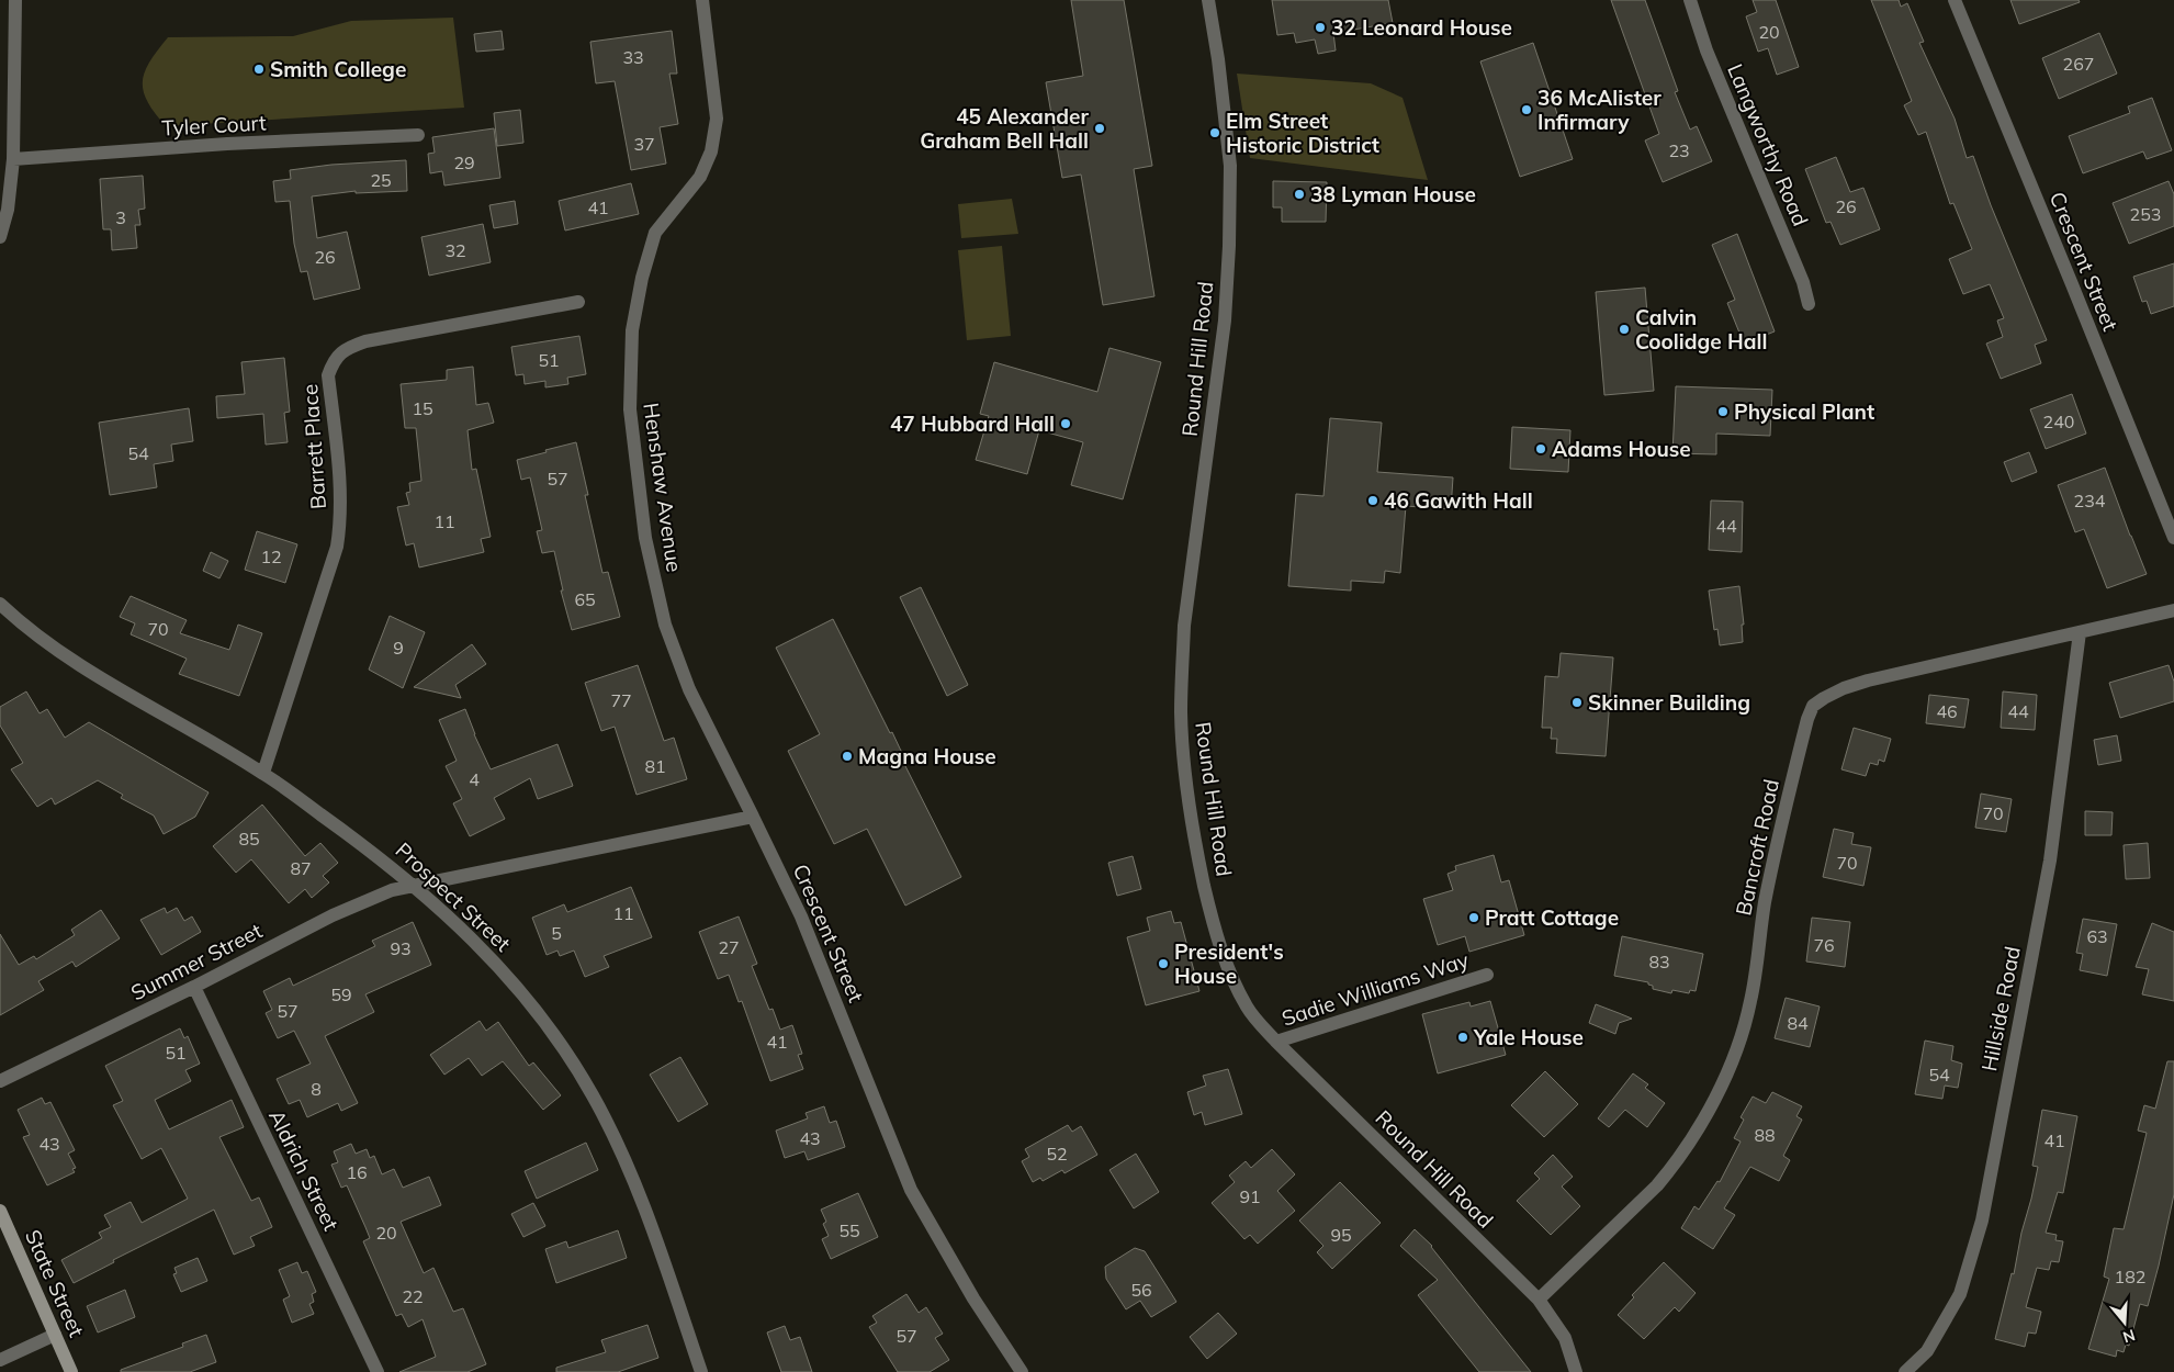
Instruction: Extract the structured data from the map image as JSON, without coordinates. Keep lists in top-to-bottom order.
{
  "streets": {
    "main road": ["State Street"],
    "street": [
      "Tyler Court",
      "Langworthy Road",
      "Crescent Street",
      "Round Hill Road",
      "Barrett Place",
      "Henshaw Avenue",
      "Bancroft Road",
      "Prospect Street",
      "Summer Street",
      "Sadie Williams Way",
      "Hillside Road",
      "Aldrich Street"
    ]
  },
  "crossings": [
    ["Crescent Street", "Henshaw Avenue"],
    ["Round Hill Road", "Bancroft Road"],
    ["Round Hill Road", "Sadie Williams Way"],
    ["Barrett Place", "Prospect Street"],
    ["Bancroft Road", "Hillside Road"],
    ["Prospect Street", "Summer Street"],
    ["Summer Street", "Aldrich Street"]
  ],
  "places": [
    "32 Leonard House",
    "Smith College",
    "36 McAlister Infirmary",
    "45 Alexander Graham Bell Hall",
    "Elm Street Historic District",
    "38 Lyman House",
    "Calvin Coolidge Hall",
    "Physical Plant",
    "47 Hubbard Hall",
    "Adams House",
    "46 Gawith Hall",
    "Skinner Building",
    "Magna House",
    "Pratt Cottage",
    "President's House",
    "Yale House"
  ],
  "house_numbers": [
    "20",
    "33",
    "267",
    "37",
    "23",
    "29",
    "25",
    "26",
    "41",
    "253",
    "3",
    "32",
    "26",
    "51",
    "15",
    "240",
    "54",
    "57",
    "234",
    "11",
    "44",
    "12",
    "65",
    "70",
    "9",
    "77",
    "46",
    "44",
    "81",
    "4",
    "70",
    "85",
    "70",
    "87",
    "11",
    "5",
    "63",
    "76",
    "27",
    "93",
    "83",
    "59",
    "57",
    "84",
    "41",
    "51",
    "54",
    "8",
    "88",
    "43",
    "41",
    "43",
    "52",
    "16",
    "91",
    "55",
    "20",
    "95",
    "182",
    "56",
    "22",
    "57"
  ],
  "north": "bottom"
}
